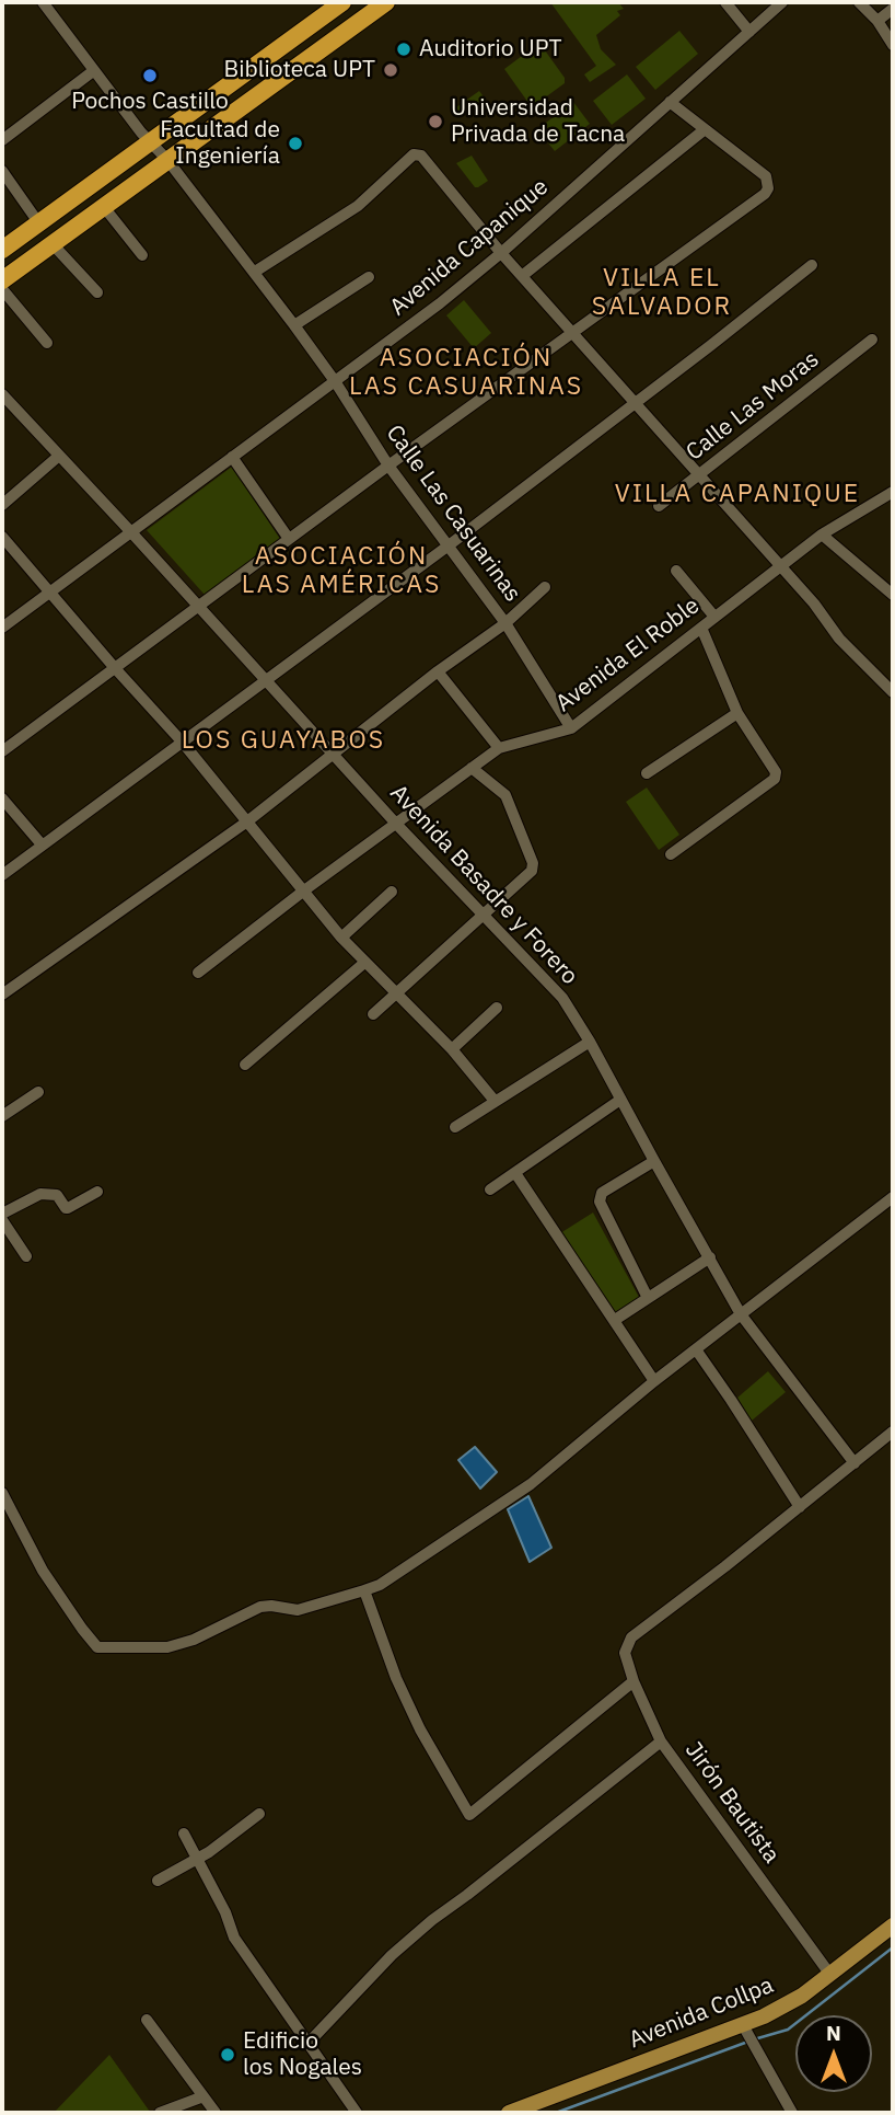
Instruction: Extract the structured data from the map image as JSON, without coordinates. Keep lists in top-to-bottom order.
{
  "streets": {
    "main road": ["Avenida Collpa"],
    "street": [
      "Avenida Capanique",
      "Calle Las Moras",
      "Calle Las Casuarinas",
      "Avenida El Roble",
      "Avenida Basadre y Forero",
      "Jirón Bautista"
    ]
  },
  "crossings": [
    ["Avenida Capanique", "Calle Las Casuarinas"],
    ["Avenida Capanique", "Avenida Basadre y Forero"],
    ["Calle Las Casuarinas", "Avenida El Roble"],
    ["Avenida El Roble", "Avenida Basadre y Forero"],
    ["Jirón Bautista", "Avenida Collpa"]
  ],
  "districts": [
    "VILLA EL SALVADOR",
    "ASOCIACIÓN LAS CASUARINAS",
    "VILLA CAPANIQUE",
    "ASOCIACIÓN LAS AMÉRICAS",
    "LOS GUAYABOS"
  ],
  "places": [
    "Auditorio UPT",
    "Biblioteca UPT",
    "Pochos Castillo",
    "Universidad Privada de Tacna",
    "Facultad de Ingeniería",
    "Edificio los Nogales"
  ],
  "north": "top"
}
